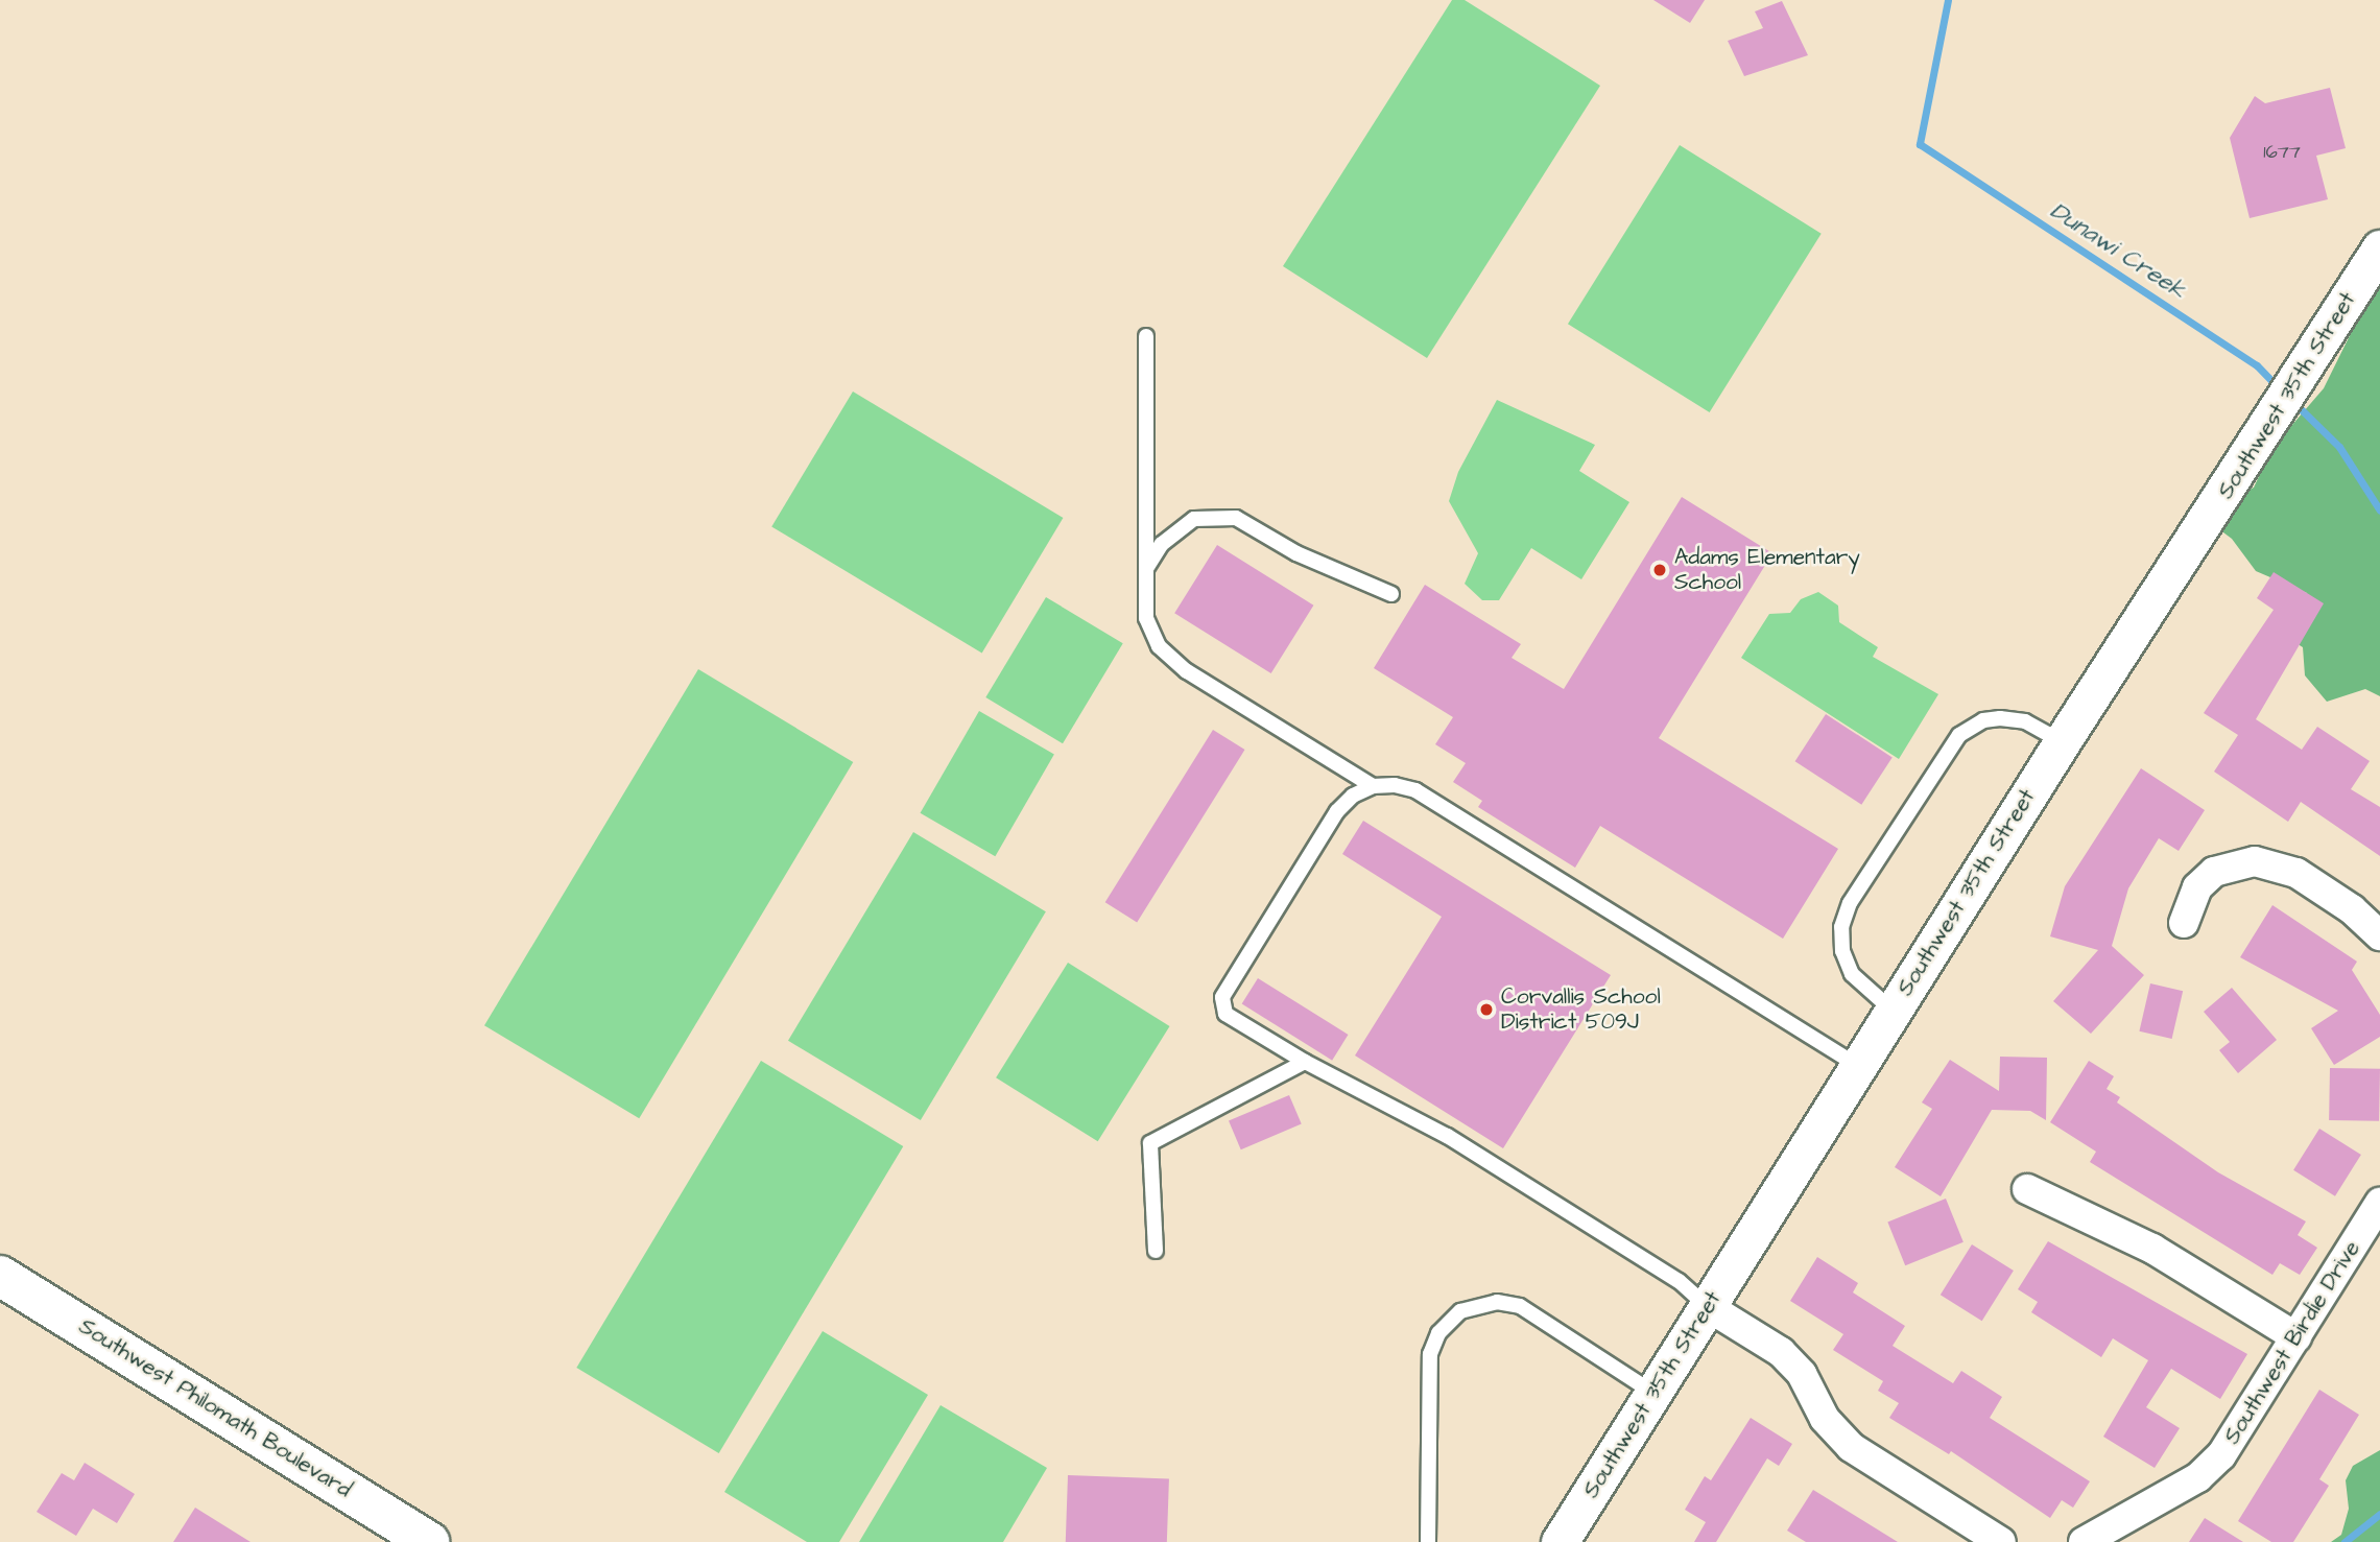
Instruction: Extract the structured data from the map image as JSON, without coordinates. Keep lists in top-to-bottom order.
{
  "streets": {
    "highway": ["Southwest Philomath Boulevard"],
    "street": ["Southwest 35th Street", "Southwest Birdie Drive"]
  },
  "water": ["Dunawi Creek"],
  "places": ["Adams Elementary School", "Corvallis School District 509J"],
  "house_numbers": ["1677"]
}
